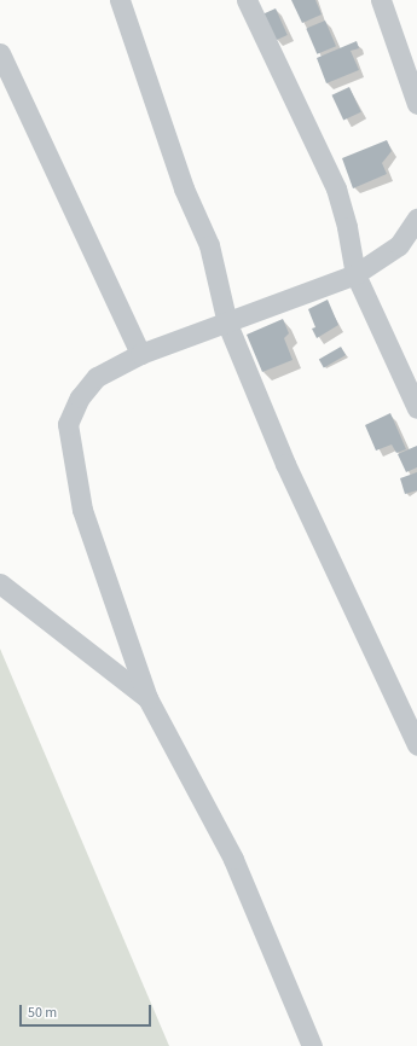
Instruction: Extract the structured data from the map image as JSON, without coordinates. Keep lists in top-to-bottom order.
{
  "scale_bar": "50 m"
}
